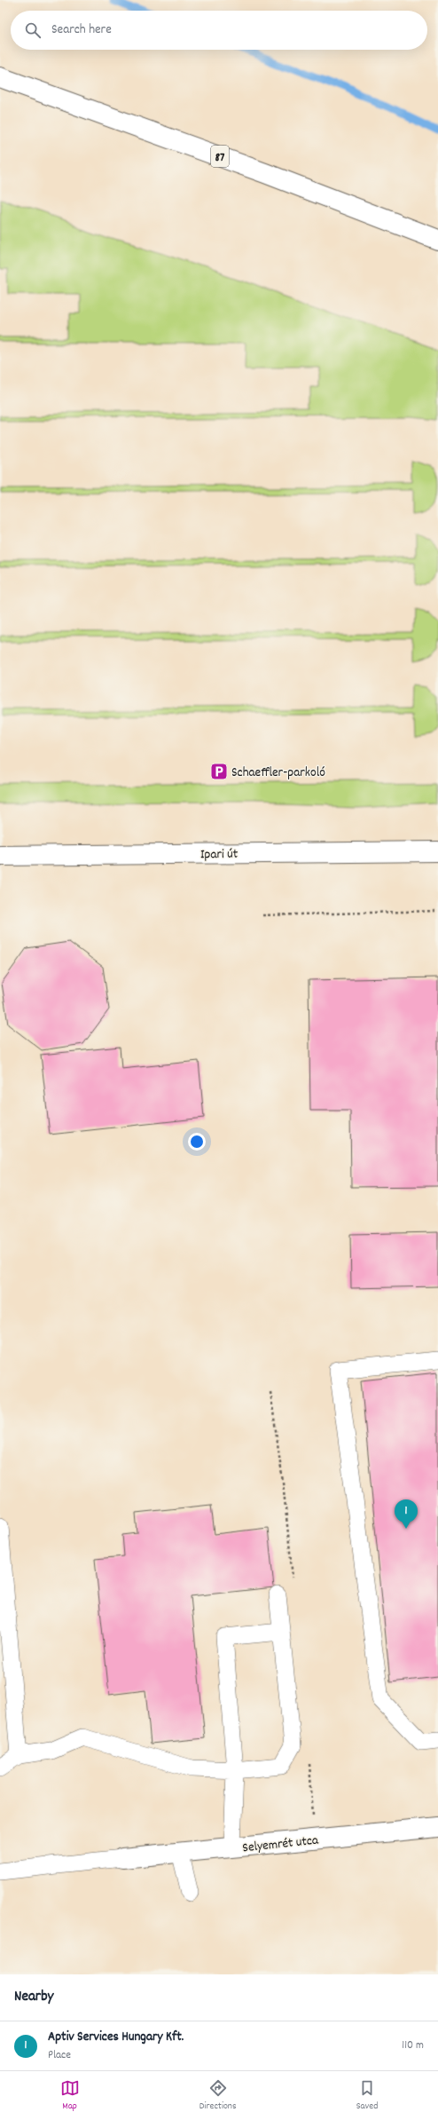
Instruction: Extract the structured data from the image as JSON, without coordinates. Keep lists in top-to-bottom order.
{
  "streets": {
    "street": ["87", "Ipari út", "Selyemrét utca"]
  },
  "places": {
    "parking": ["Schaeffler-parkoló"]
  },
  "page": {
    "search": "Search here",
    "pins": "1",
    "heading": "Nearby",
    "list": [
      {
        "mark": "1",
        "name": "Aptiv Services Hungary Kft.",
        "note": "Place",
        "value": "110 m"
      }
    ],
    "nav": ["Map", "Directions", "Saved"]
  }
}
